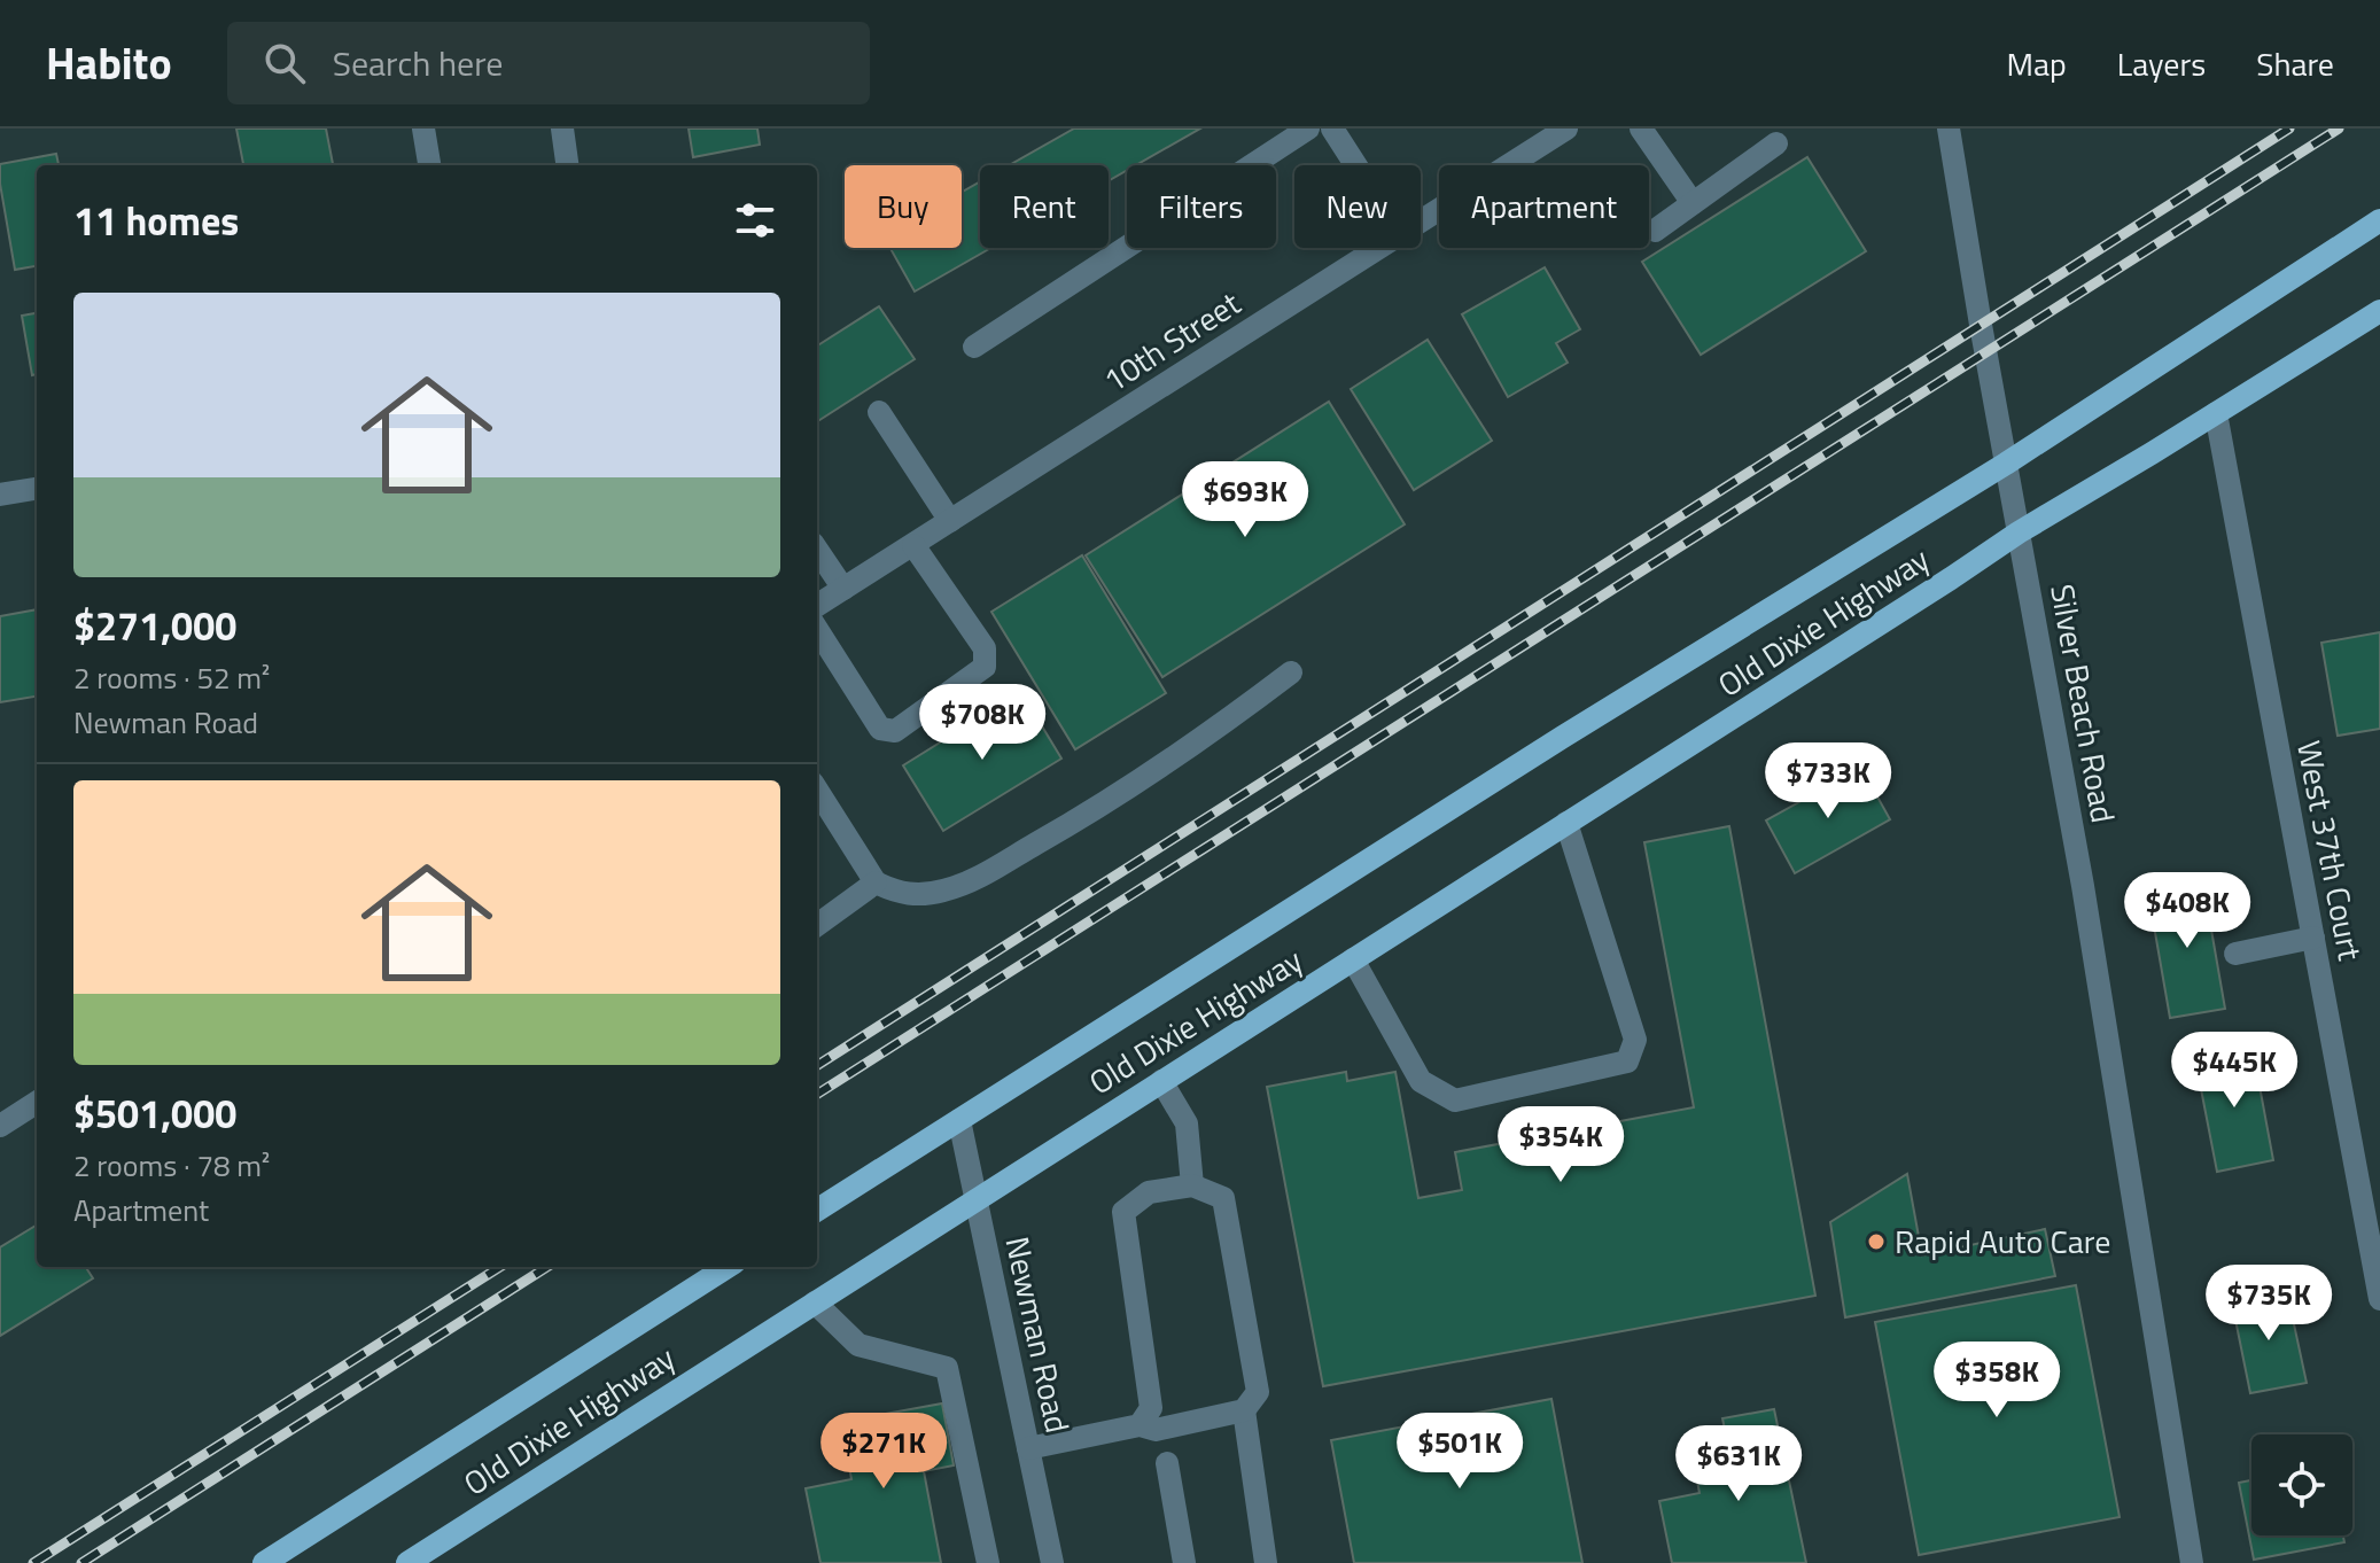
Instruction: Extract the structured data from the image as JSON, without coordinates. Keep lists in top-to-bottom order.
{
  "streets": {
    "main road": ["Old Dixie Highway"],
    "street": [
      "10th Street",
      "Silver Beach Road",
      "West 37th Court",
      "Newman Road"
    ]
  },
  "crossings": [
    ["Old Dixie Highway", "Silver Beach Road"],
    ["Old Dixie Highway", "West 37th Court"],
    ["Old Dixie Highway", "Newman Road"]
  ],
  "places": ["Rapid Auto Care"],
  "page": {
    "header": "Habito",
    "search": "Search here",
    "nav": ["Map", "Layers", "Share"],
    "chip": [
      "Buy",
      "Rent",
      "Filters",
      "New",
      "Apartment"
    ],
    "heading": "11 homes",
    "list": [
      {
        "name": "$271,000",
        "note": "2 rooms · 52 m² · Newman Road"
      },
      {
        "name": "$501,000",
        "note": "2 rooms · 78 m² · Apartment"
      }
    ],
    "price": [
      "$693K",
      "$708K",
      "$733K",
      "$408K",
      "$445K",
      "$354K",
      "$735K",
      "$358K",
      "$271K",
      "$501K",
      "$631K"
    ]
  }
}
